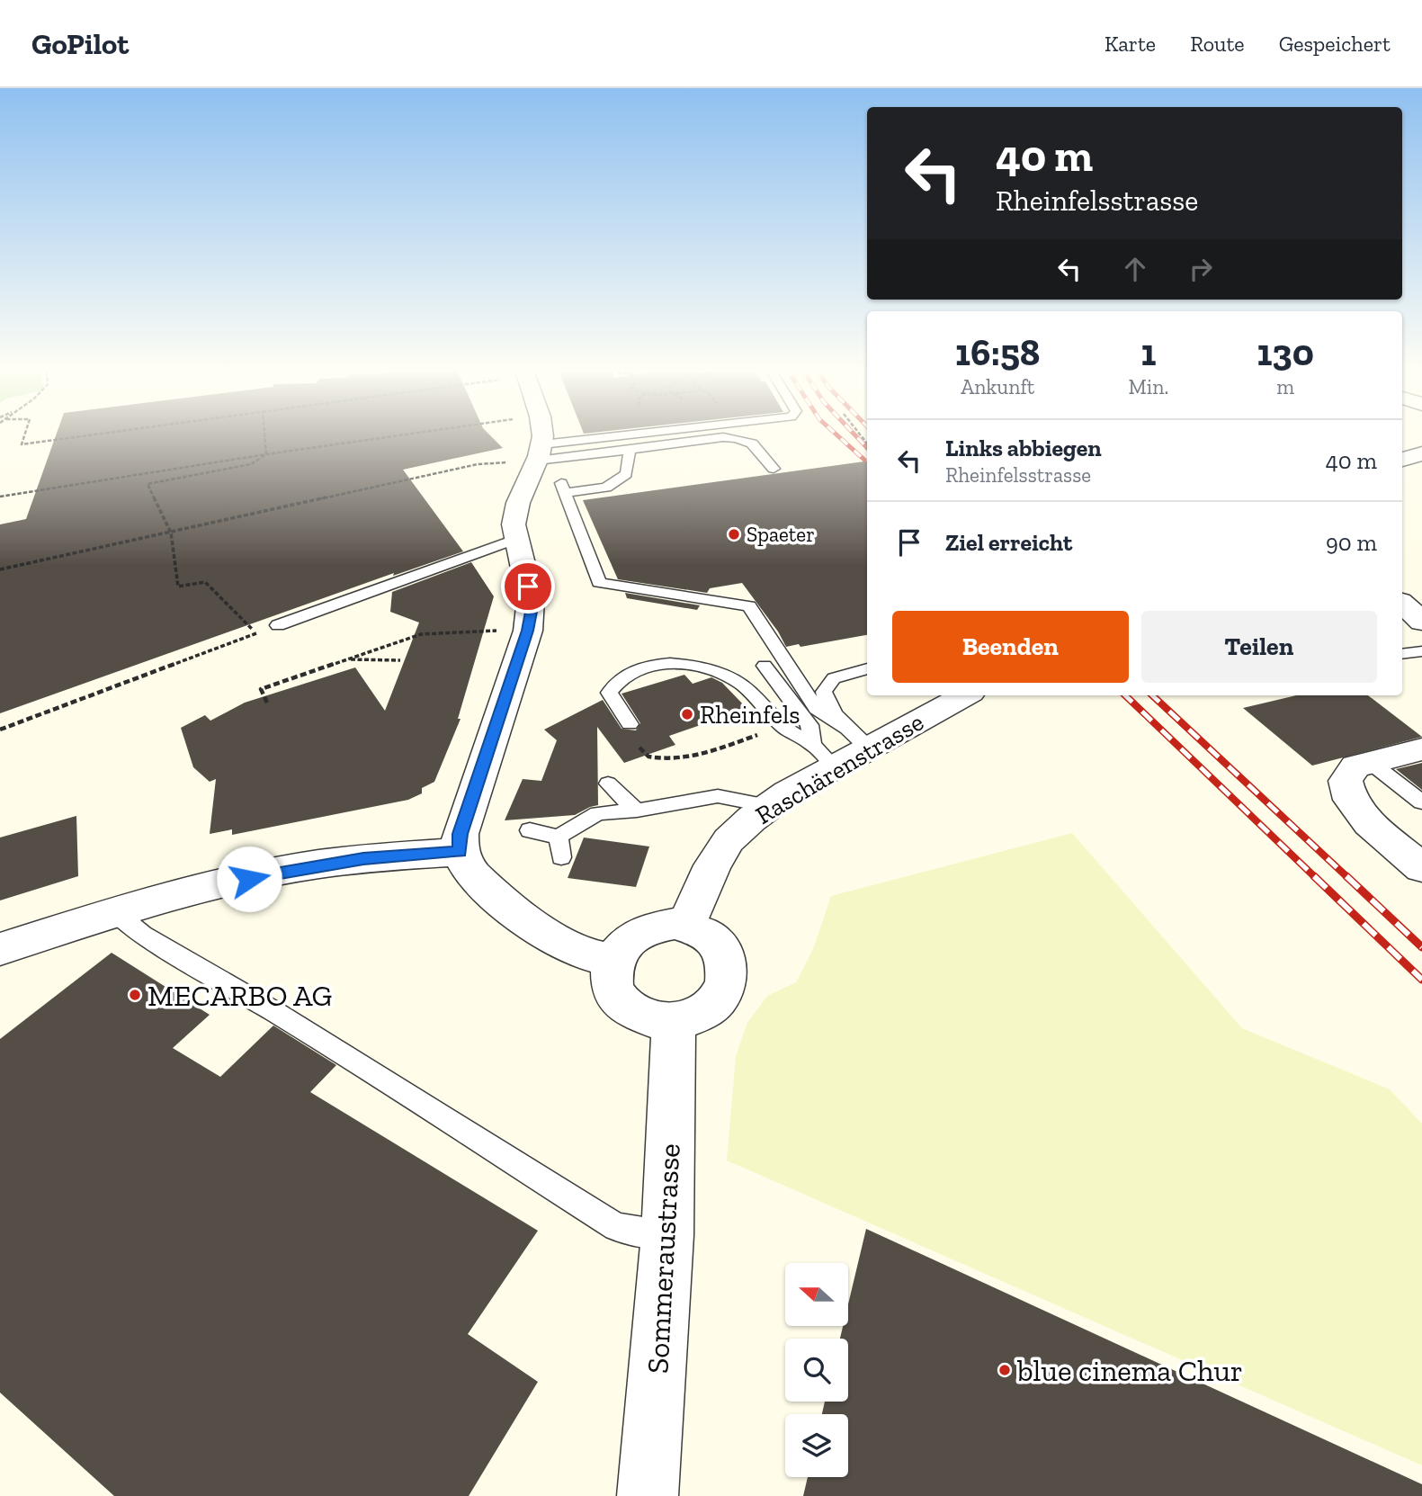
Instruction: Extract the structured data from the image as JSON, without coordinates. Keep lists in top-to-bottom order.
{
  "streets": {
    "street": ["Raschärenstrasse", "Sommeraustrasse"]
  },
  "crossings": [
    ["Raschärenstrasse", "Sommeraustrasse"]
  ],
  "places": [
    "Spaeter",
    "Rheinfels",
    "MECARBO AG",
    "blue cinema Chur"
  ],
  "north": "left",
  "page": {
    "header": "GoPilot",
    "nav": ["Karte", "Route", "Gespeichert"],
    "turn": ["40 m", "Rheinfelsstrasse"],
    "eta": [
      "16:58",
      "Ankunft",
      "1",
      "Min.",
      "130",
      "m"
    ],
    "list": [
      {
        "name": "Links abbiegen",
        "note": "Rheinfelsstrasse",
        "value": "40 m"
      },
      {
        "name": "Ziel erreicht",
        "value": "90 m"
      }
    ],
    "buttons": ["Beenden", "Teilen"]
  }
}
